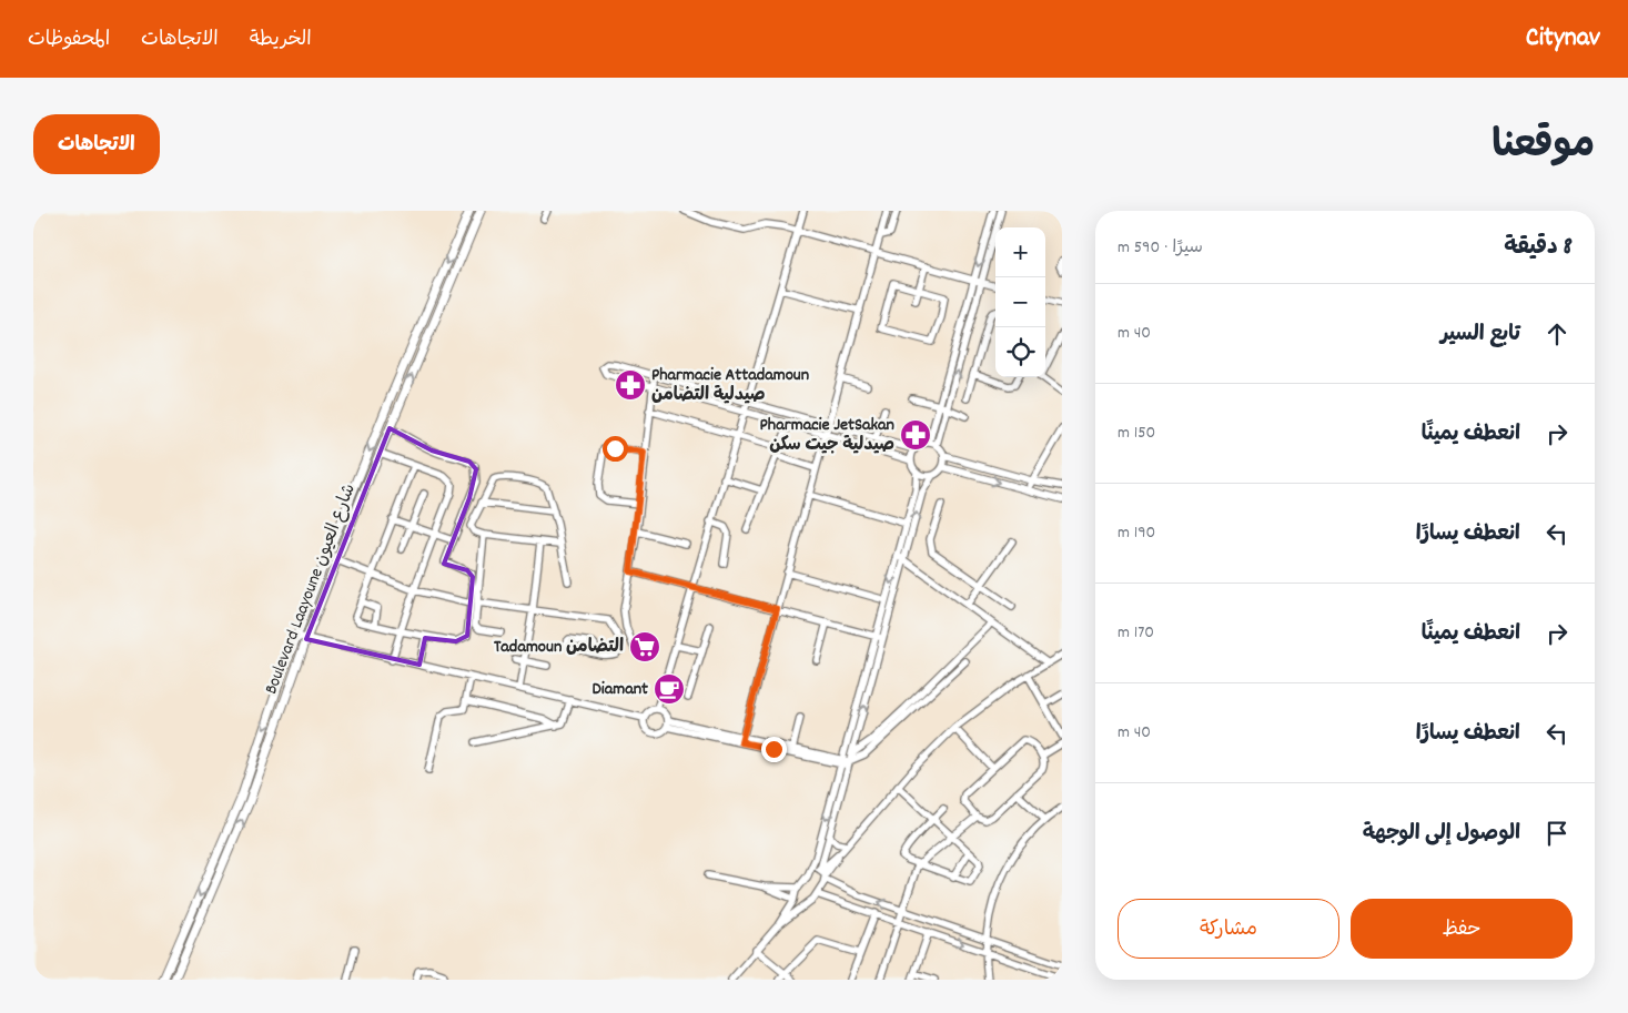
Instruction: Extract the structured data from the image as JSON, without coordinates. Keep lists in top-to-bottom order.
{
  "streets": {
    "street": ["Boulevard Laayoune شارع العيون"]
  },
  "places": {
    "pharmacy": ["Pharmacie Attadamoun صيدلية التضامن", "Pharmacie JetSakan صيدلية جيت سكن"],
    "supermarket": ["Tadamoun التضامن"],
    "cafe": ["Diamant"]
  },
  "page": {
    "header": "Citynav",
    "nav": ["الخريطة", "الاتجاهات", "المحفوظات"],
    "title": "موقعنا",
    "buttons": [
      "الاتجاهات",
      ["حفظ", "مشاركة"]
    ],
    "heading": ["8 دقيقة", "سيرًا · 590 m"],
    "map_buttons": ["+", "−"],
    "list": [
      ["تابع السير", "40 m"],
      ["انعطف يمينًا", "150 m"],
      ["انعطف يسارًا", "190 m"],
      ["انعطف يمينًا", "170 m"],
      ["انعطف يسارًا", "40 m"],
      "الوصول إلى الوجهة"
    ]
  }
}
